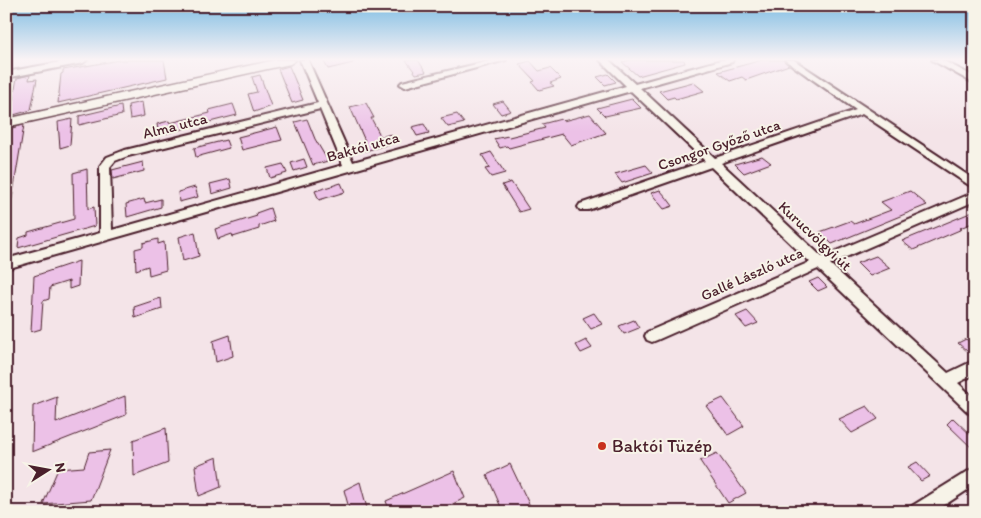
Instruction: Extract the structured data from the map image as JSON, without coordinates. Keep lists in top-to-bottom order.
{
  "streets": {
    "street": [
      "Alma utca",
      "Csongor Győző utca",
      "Baktói utca",
      "Kurucvölgyi út",
      "Gallé László utca"
    ]
  },
  "crossings": [
    ["Alma utca", "Baktói utca"],
    ["Csongor Győző utca", "Kurucvölgyi út"],
    ["Baktói utca", "Kurucvölgyi út"],
    ["Kurucvölgyi út", "Gallé László utca"]
  ],
  "places": ["Baktói Tüzép"],
  "north": "right"
}
